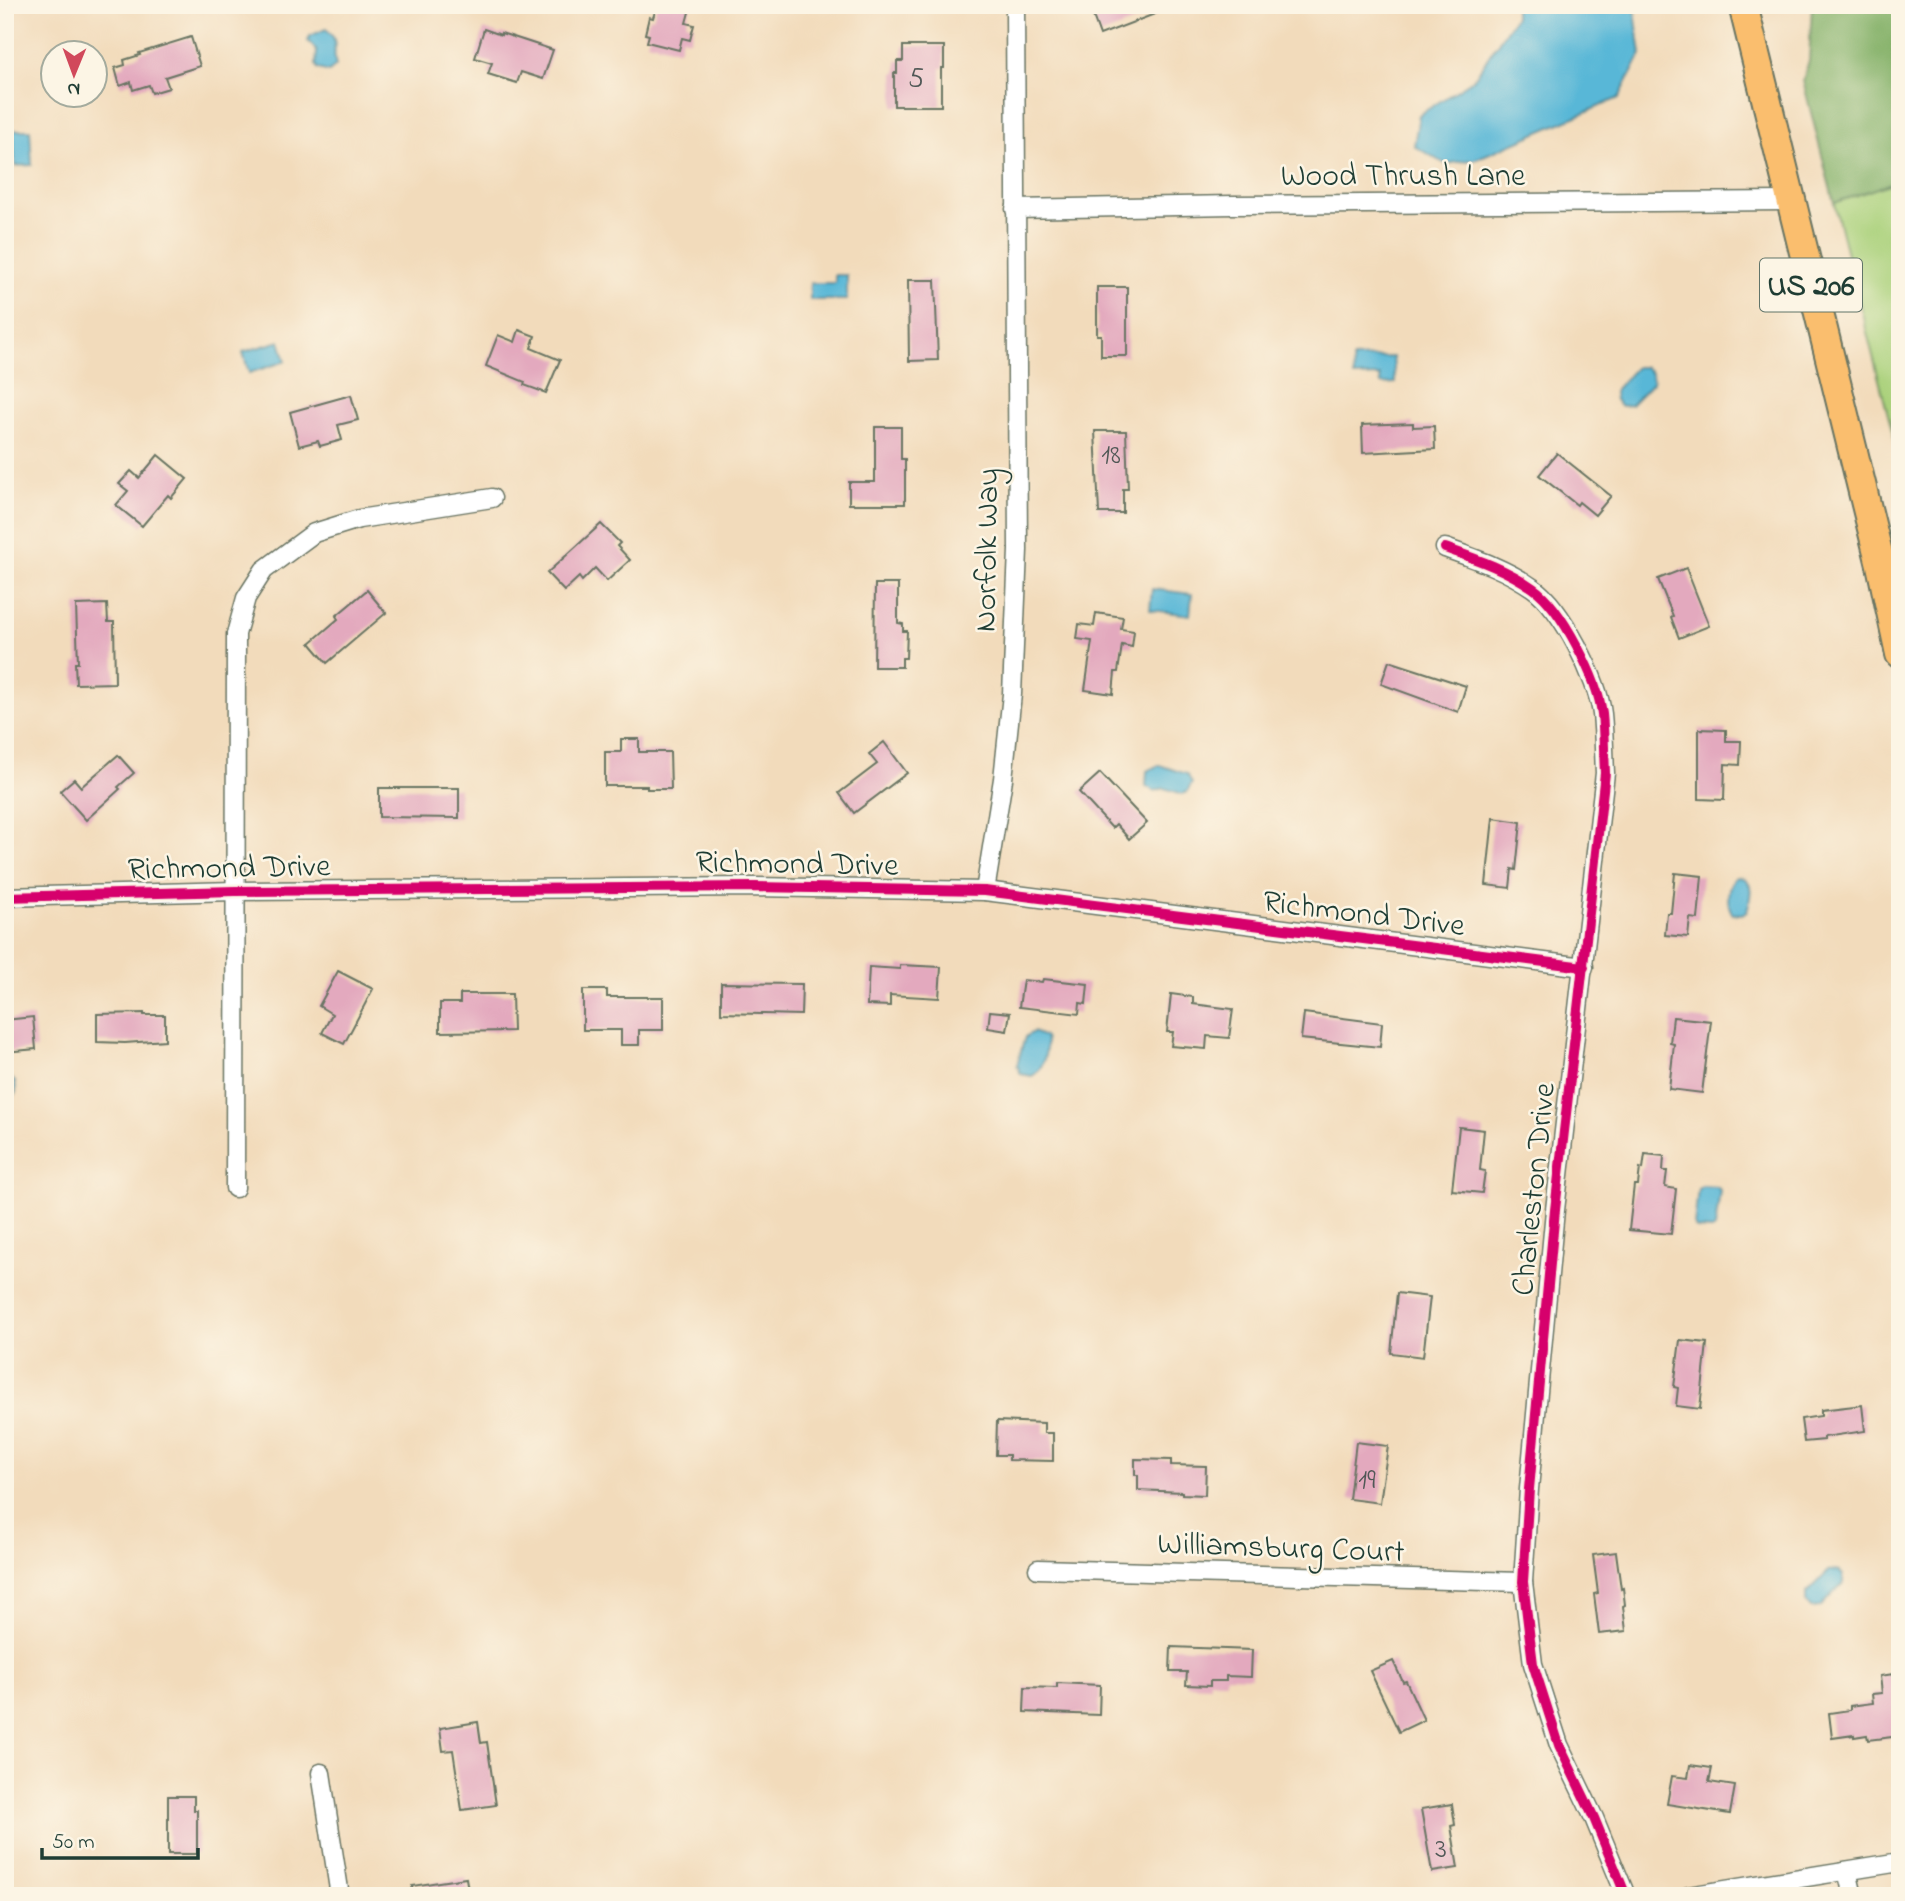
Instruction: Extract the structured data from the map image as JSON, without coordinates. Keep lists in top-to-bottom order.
{
  "streets": {
    "highway": ["US 206"],
    "street": [
      "Wood Thrush Lane",
      "Norfolk Way",
      "Richmond Drive",
      "Charleston Drive",
      "Williamsburg Court"
    ]
  },
  "crossings": [
    ["Wood Thrush Lane", "US 206"],
    ["Wood Thrush Lane", "Norfolk Way"],
    ["Norfolk Way", "Richmond Drive"],
    ["Richmond Drive", "Charleston Drive"],
    ["Charleston Drive", "Williamsburg Court"]
  ],
  "house_numbers": [
    "5",
    "18",
    "19",
    "3"
  ],
  "scale_bar": "50 m",
  "north": "bottom"
}
